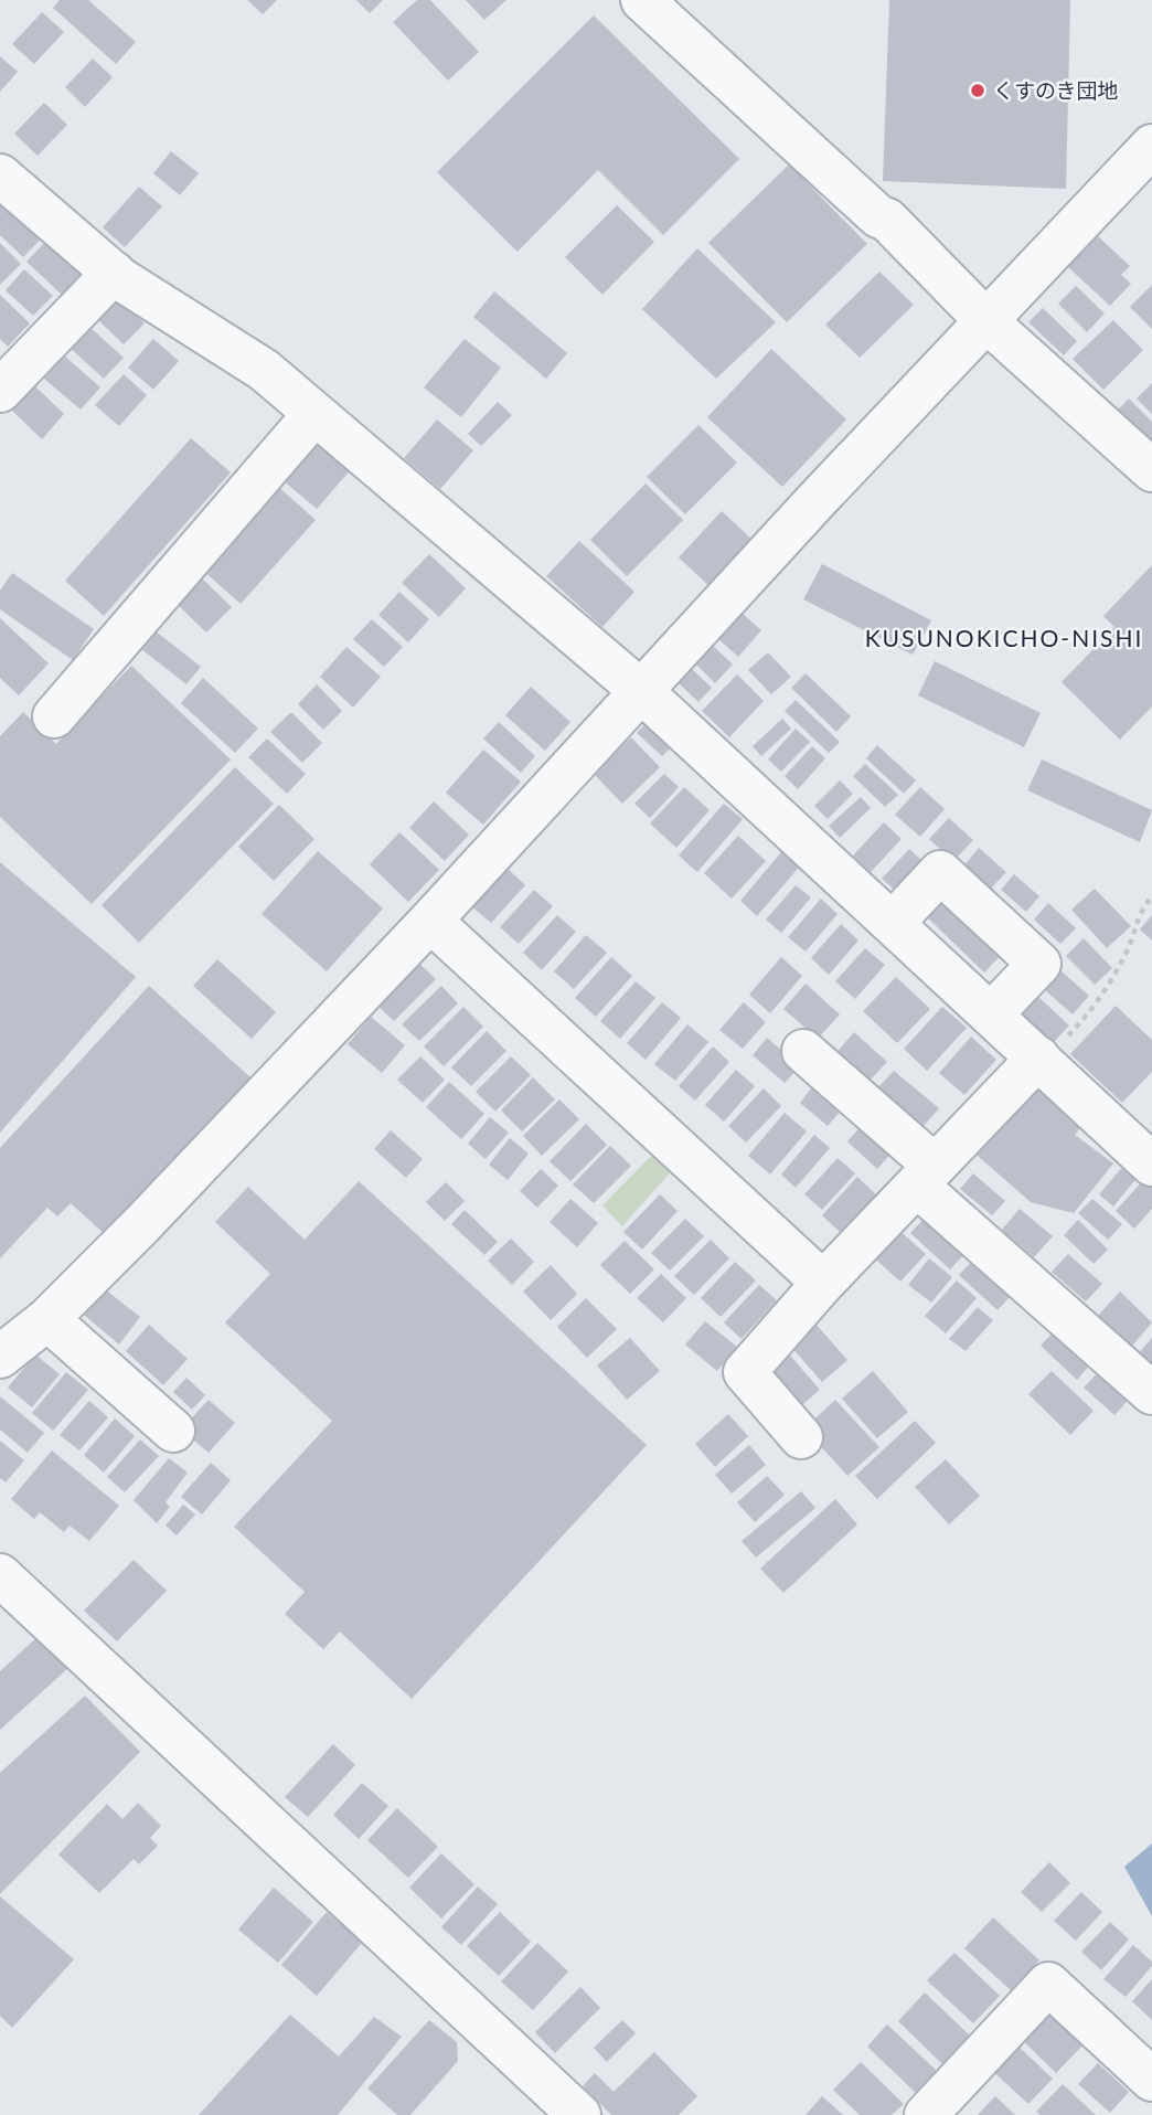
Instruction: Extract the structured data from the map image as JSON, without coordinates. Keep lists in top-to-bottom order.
{
  "districts": ["KUSUNOKICHO-NISHI"],
  "places": ["くすのき団地"]
}
